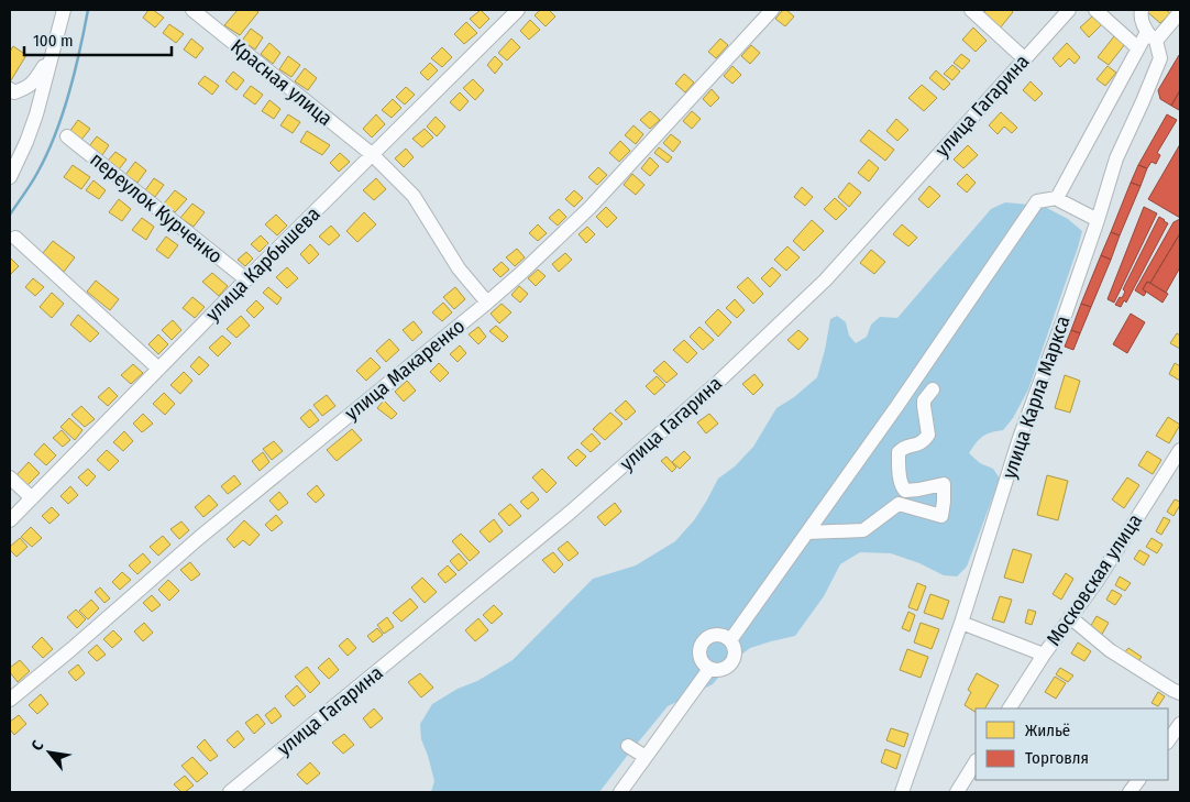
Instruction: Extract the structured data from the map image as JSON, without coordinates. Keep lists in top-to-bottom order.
{
  "streets": {
    "street": [
      "Красная улица",
      "улица Гагарина",
      "переулок Курченко",
      "улица Карбышева",
      "улица Макаренко",
      "улица Карла Маркса",
      "Московская улица"
    ]
  },
  "crossings": [
    ["Красная улица", "улица Карбышева"],
    ["Красная улица", "улица Макаренко"],
    ["переулок Курченко", "улица Карбышева"]
  ],
  "legend": ["Жильё", "Торговля"],
  "scale_bar": "100 m",
  "north": "top left"
}
